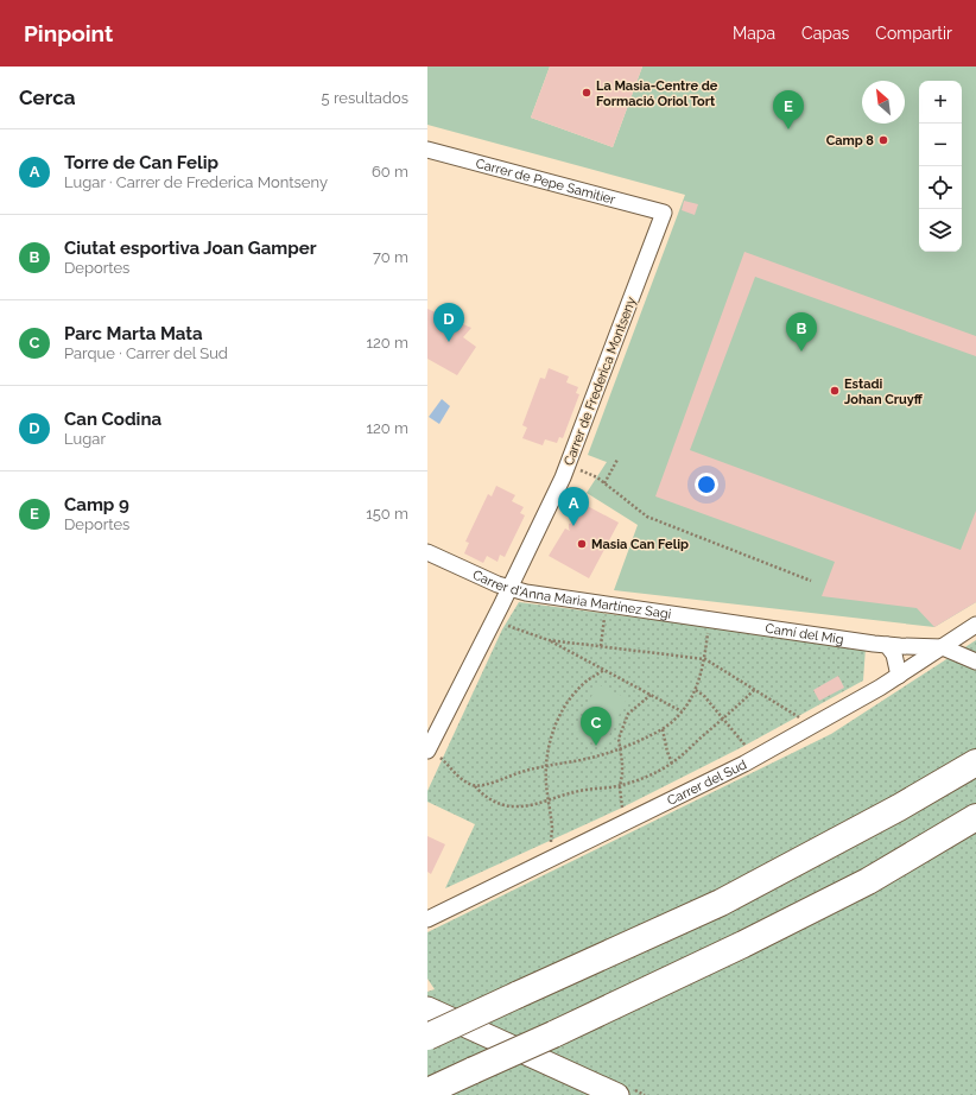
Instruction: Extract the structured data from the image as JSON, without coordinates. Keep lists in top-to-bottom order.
{
  "streets": {
    "street": [
      "Carrer de Pepe Samitier",
      "Carrer de Frederica Montseny",
      "Carrer d'Anna Maria Martínez Sagi",
      "Camí del Mig",
      "Carrer del Sud"
    ]
  },
  "crossings": [
    ["Carrer de Pepe Samitier", "Carrer de Frederica Montseny"],
    ["Carrer de Frederica Montseny", "Carrer d'Anna Maria Martínez Sagi"],
    ["Carrer d'Anna Maria Martínez Sagi", "Camí del Mig"],
    ["Camí del Mig", "Carrer del Sud"]
  ],
  "places": [
    "La Masia-Centre de Formació Oriol Tort",
    "Camp 8",
    "Estadi Johan Cruyff",
    "Masia Can Felip"
  ],
  "north": "top left",
  "page": {
    "header": "Pinpoint",
    "nav": ["Mapa", "Capas", "Compartir"],
    "heading": ["Cerca", "5 resultados"],
    "map_buttons": ["+", "−"],
    "pins": [
      "E",
      "D",
      "B",
      "A",
      "C"
    ],
    "list": [
      {
        "mark": "A",
        "name": "Torre de Can Felip",
        "note": "Lugar · Carrer de Frederica Montseny",
        "value": "60 m"
      },
      {
        "mark": "B",
        "name": "Ciutat esportiva Joan Gamper",
        "note": "Deportes",
        "value": "70 m"
      },
      {
        "mark": "C",
        "name": "Parc Marta Mata",
        "note": "Parque · Carrer del Sud",
        "value": "120 m"
      },
      {
        "mark": "D",
        "name": "Can Codina",
        "note": "Lugar",
        "value": "120 m"
      },
      {
        "mark": "E",
        "name": "Camp 9",
        "note": "Deportes",
        "value": "150 m"
      }
    ]
  }
}
